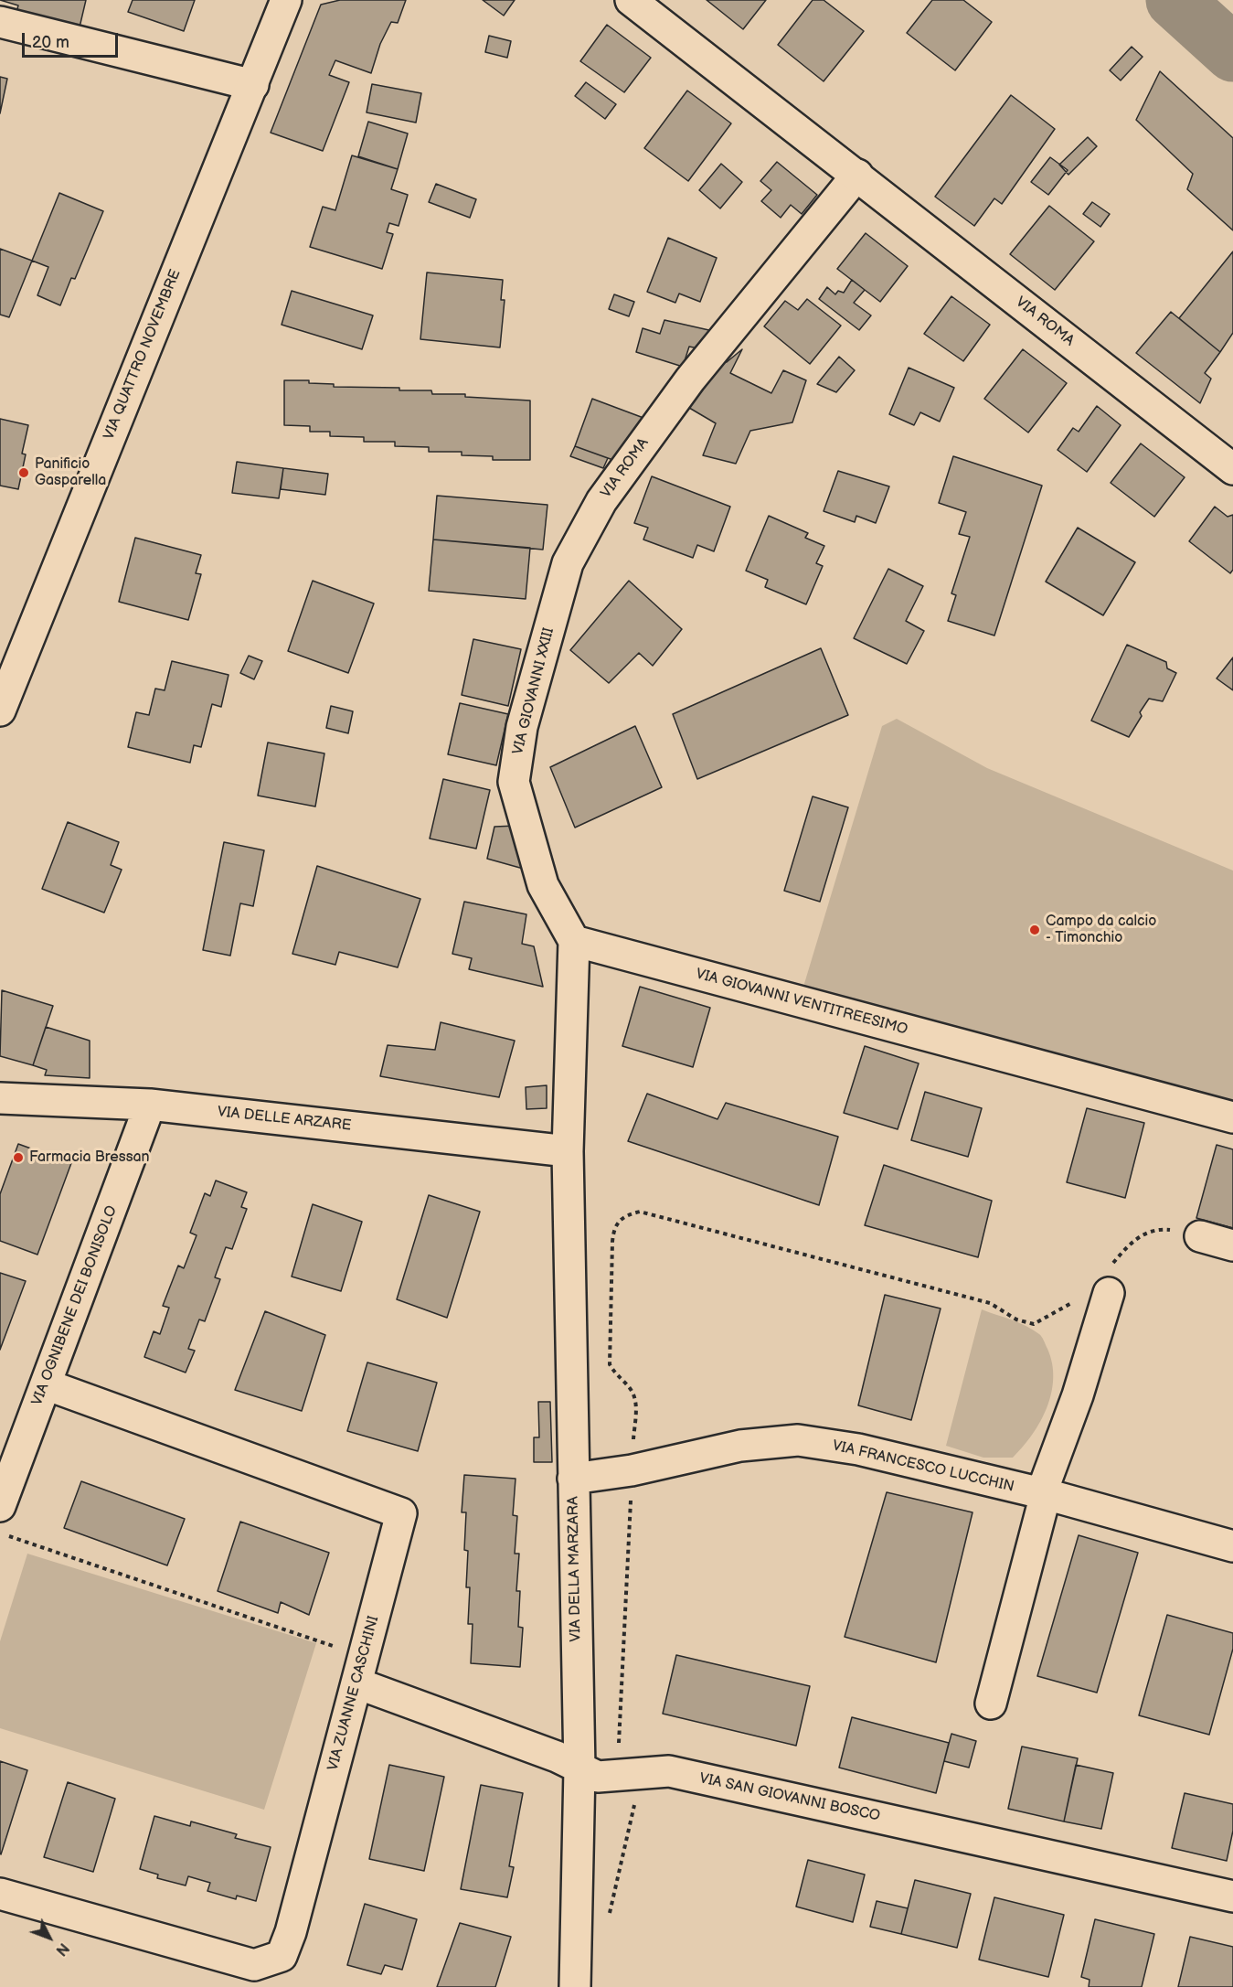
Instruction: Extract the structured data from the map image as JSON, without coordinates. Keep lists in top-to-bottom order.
{
  "streets": {
    "street": [
      "VIA ROMA",
      "VIA QUATTRO NOVEMBRE",
      "VIA GIOVANNI XXIII",
      "VIA GIOVANNI VENTITREESIMO",
      "VIA DELLE ARZARE",
      "VIA OGNIBENE DEI BONISOLO",
      "VIA FRANCESCO LUCCHIN",
      "VIA DELLA MARZARA",
      "VIA ZUANNE CASCHINI",
      "VIA SAN GIOVANNI BOSCO"
    ]
  },
  "crossings": [
    ["VIA ROMA", "VIA GIOVANNI XXIII"],
    ["VIA GIOVANNI XXIII", "VIA GIOVANNI VENTITREESIMO"],
    ["VIA DELLE ARZARE", "VIA OGNIBENE DEI BONISOLO"],
    ["VIA DELLE ARZARE", "VIA DELLA MARZARA"],
    ["VIA OGNIBENE DEI BONISOLO", "VIA ZUANNE CASCHINI"],
    ["VIA FRANCESCO LUCCHIN", "VIA DELLA MARZARA"],
    ["VIA DELLA MARZARA", "VIA SAN GIOVANNI BOSCO"],
    ["VIA ZUANNE CASCHINI", "VIA SAN GIOVANNI BOSCO"]
  ],
  "places": ["Panificio Gasparella", "Campo da calcio - Timonchio", "Farmacia Bressan"],
  "scale_bar": "20 m",
  "north": "bottom right"
}
